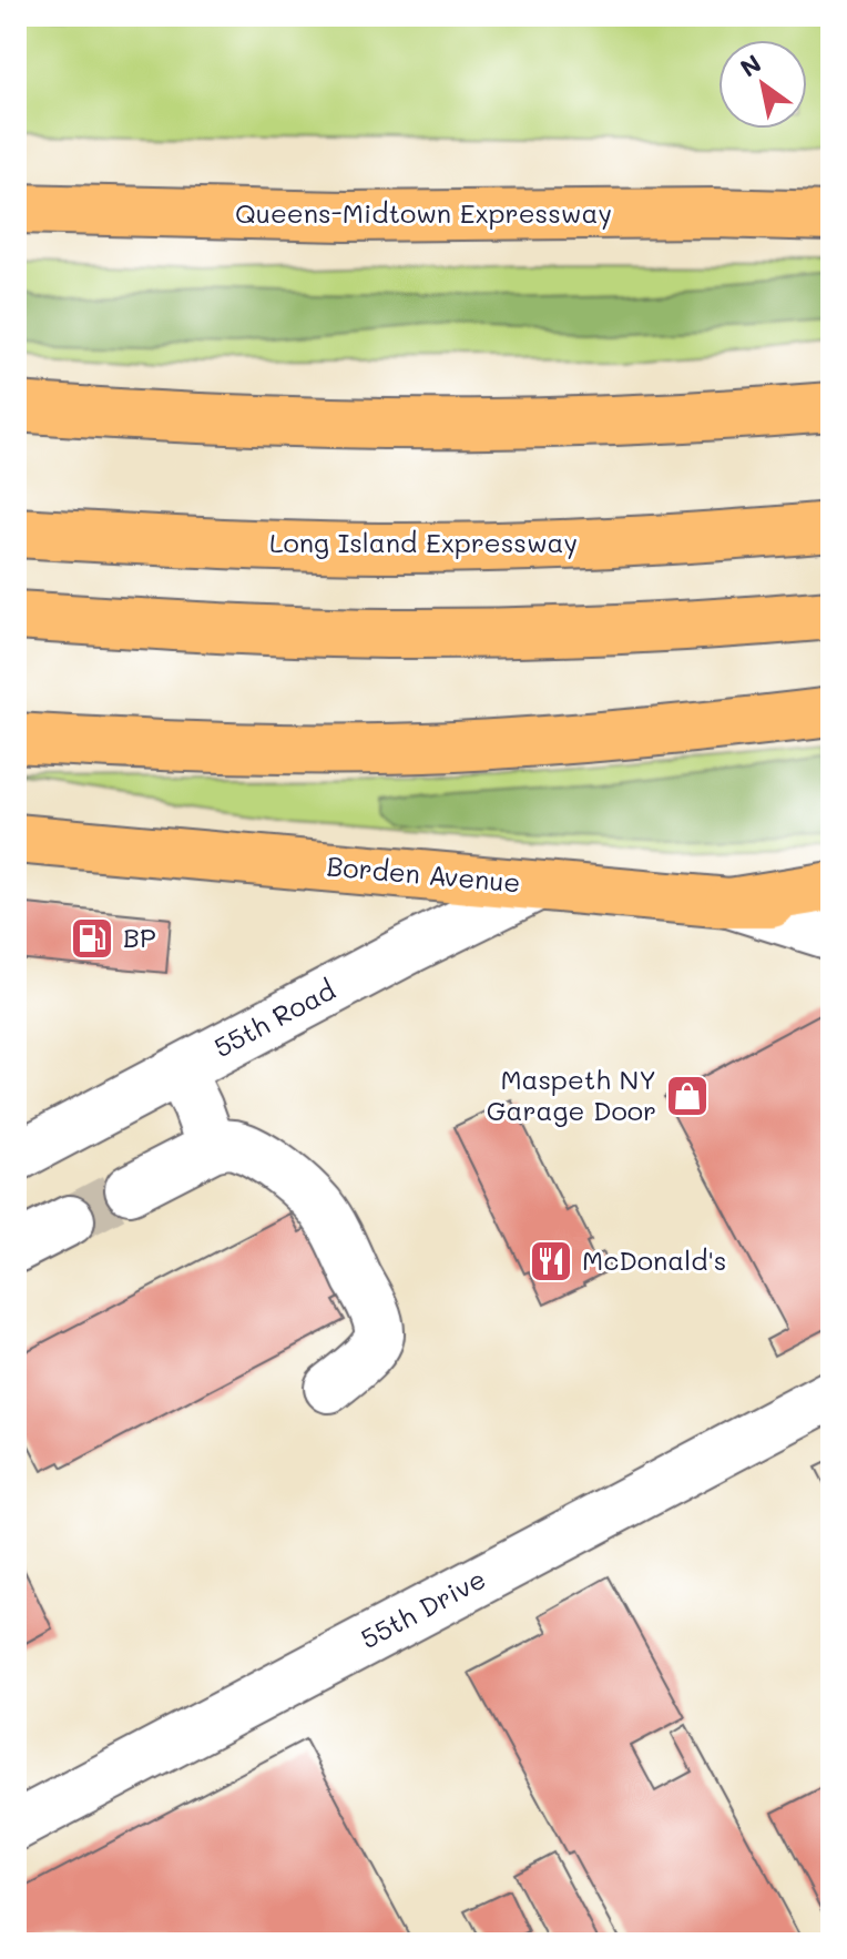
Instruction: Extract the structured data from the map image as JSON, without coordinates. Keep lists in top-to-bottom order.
{
  "streets": {
    "main road": ["Queens-Midtown Expressway", "Long Island Expressway", "Borden Avenue"],
    "street": ["55th Road", "55th Drive"]
  },
  "crossings": [
    ["Borden Avenue", "55th Road"]
  ],
  "places": {
    "fuel station": ["BP"],
    "shop": ["Maspeth NY Garage Door"],
    "restaurant": ["McDonald's"]
  },
  "north": "top left"
}
